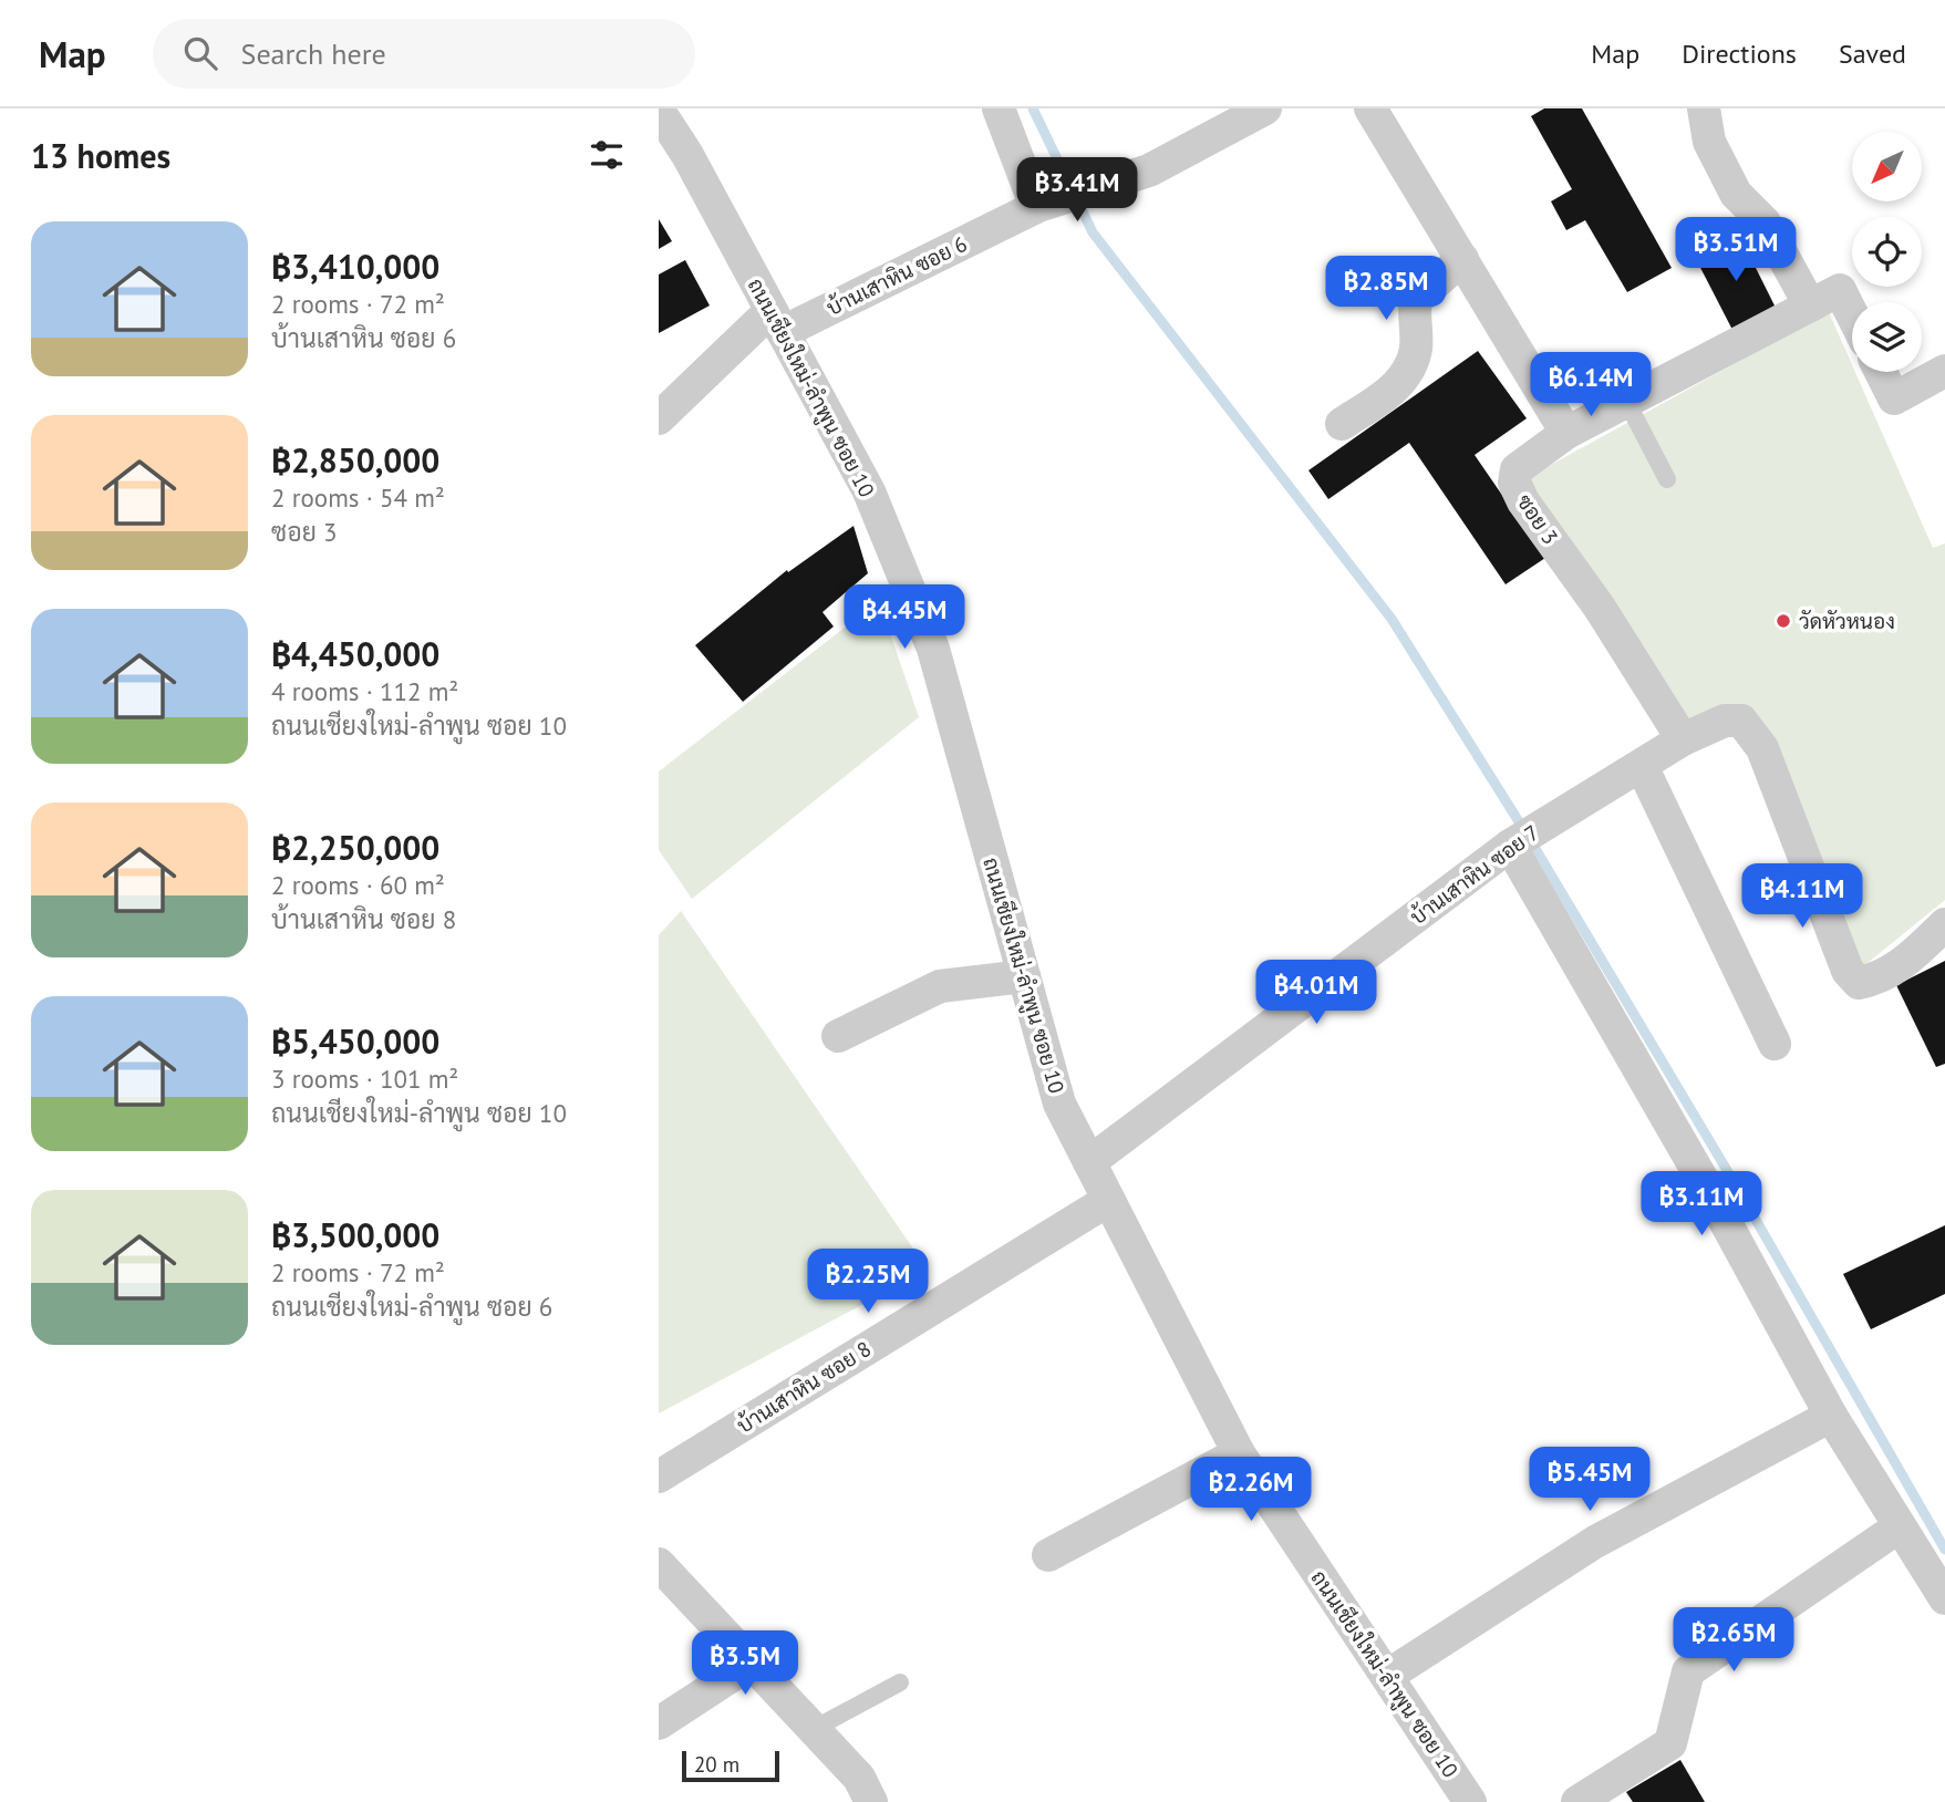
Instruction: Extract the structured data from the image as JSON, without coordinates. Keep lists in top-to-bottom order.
{
  "streets": {
    "street": [
      "บ้านเสาหิน ซอย 6",
      "ถนนเชียงใหม่-ลำพูน ซอย 10",
      "ซอย 3",
      "บ้านเสาหิน ซอย 7",
      "บ้านเสาหิน ซอย 8"
    ]
  },
  "crossings": [
    ["บ้านเสาหิน ซอย 6", "ถนนเชียงใหม่-ลำพูน ซอย 10"],
    ["ถนนเชียงใหม่-ลำพูน ซอย 10", "บ้านเสาหิน ซอย 7"],
    ["ถนนเชียงใหม่-ลำพูน ซอย 10", "บ้านเสาหิน ซอย 8"],
    ["ซอย 3", "บ้านเสาหิน ซอย 7"]
  ],
  "places": ["วัดหัวหนอง"],
  "scale_bar": "20 m",
  "north": "bottom left",
  "page": {
    "header": "Map",
    "search": "Search here",
    "nav": ["Map", "Directions", "Saved"],
    "heading": "13 homes",
    "price": [
      "฿3.41M",
      "฿3.51M",
      "฿2.85M",
      "฿6.14M",
      "฿4.45M",
      "฿4.11M",
      "฿4.01M",
      "฿3.11M",
      "฿2.25M",
      "฿5.45M",
      "฿2.26M",
      "฿2.65M",
      "฿3.5M"
    ],
    "list": [
      {
        "name": "฿3,410,000",
        "note": "2 rooms · 72 m² · บ้านเสาหิน ซอย 6"
      },
      {
        "name": "฿2,850,000",
        "note": "2 rooms · 54 m² · ซอย 3"
      },
      {
        "name": "฿4,450,000",
        "note": "4 rooms · 112 m² · ถนนเชียงใหม่-ลำพูน ซอย 10"
      },
      {
        "name": "฿2,250,000",
        "note": "2 rooms · 60 m² · บ้านเสาหิน ซอย 8"
      },
      {
        "name": "฿5,450,000",
        "note": "3 rooms · 101 m² · ถนนเชียงใหม่-ลำพูน ซอย 10"
      },
      {
        "name": "฿3,500,000",
        "note": "2 rooms · 72 m² · ถนนเชียงใหม่-ลำพูน ซอย 6"
      }
    ],
    "scale": "20 m"
  }
}
